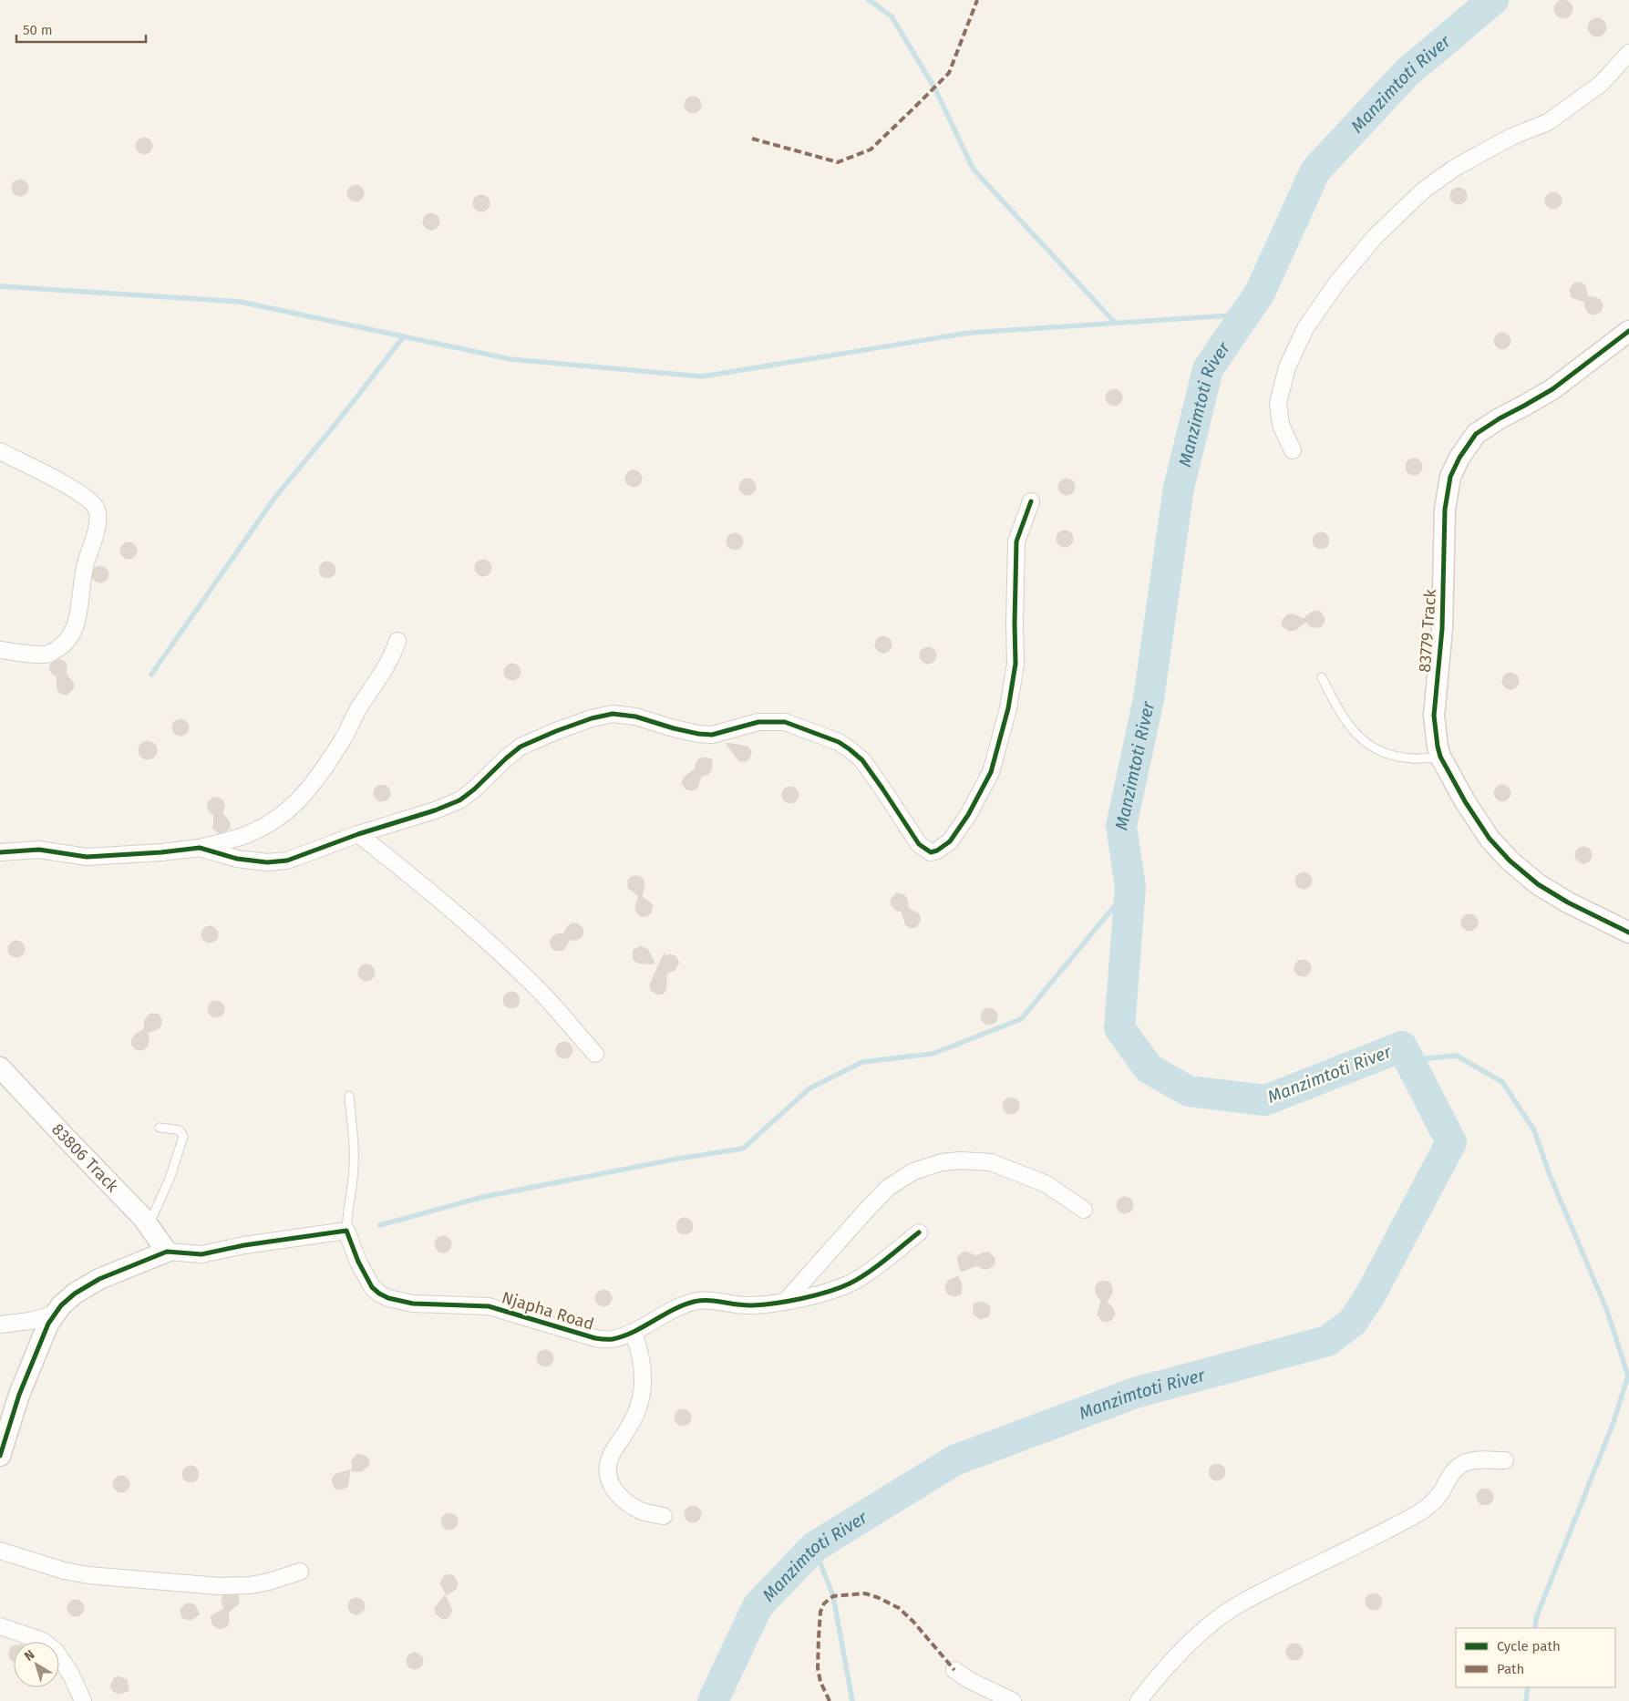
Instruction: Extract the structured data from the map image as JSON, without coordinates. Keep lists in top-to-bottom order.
{
  "streets": {
    "street": ["83779 Track", "83806 Track", "Njapha Road"]
  },
  "water": ["Manzimtoti River"],
  "legend": ["Cycle path", "Path"],
  "scale_bar": "50 m",
  "north": "top left"
}
